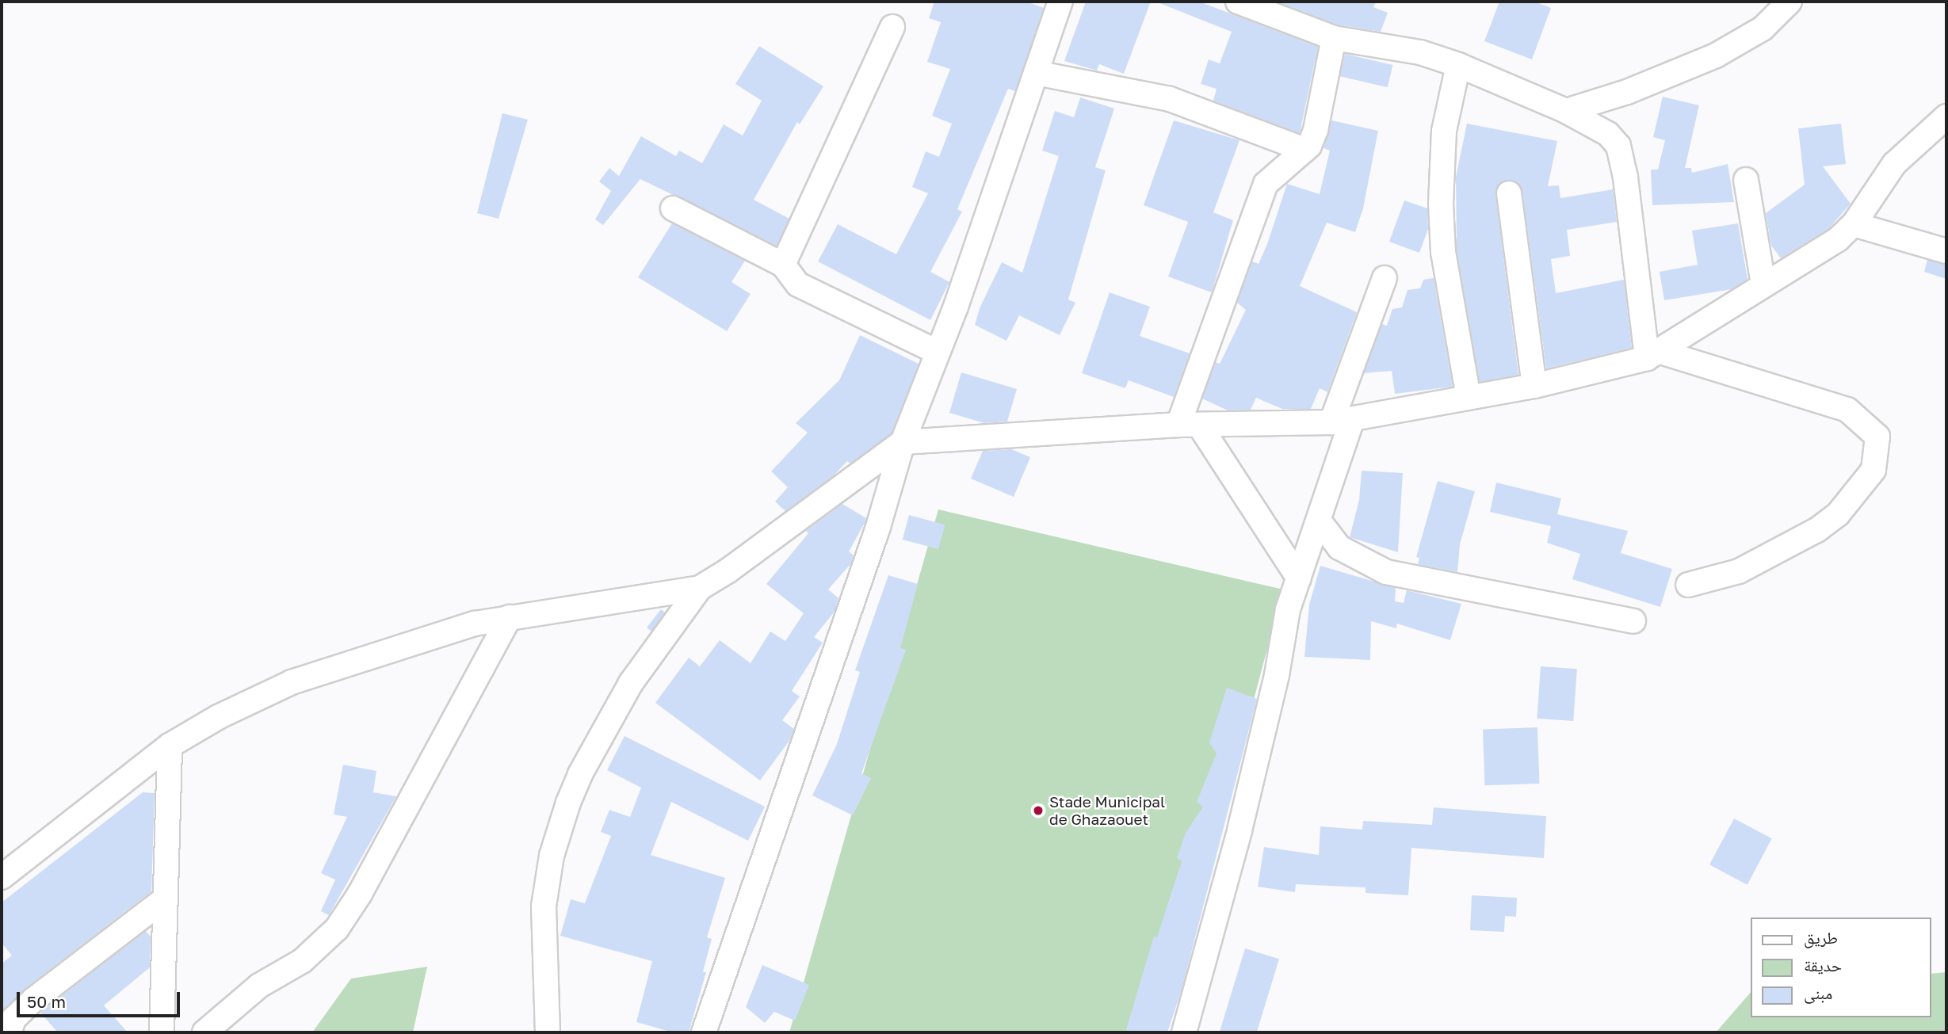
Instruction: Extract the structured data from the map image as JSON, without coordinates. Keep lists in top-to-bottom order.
{
  "places": ["Stade Municipal de Ghazaouet"],
  "legend": ["طريق", "حديقة", "مبنى"],
  "scale_bar": "50 m"
}
